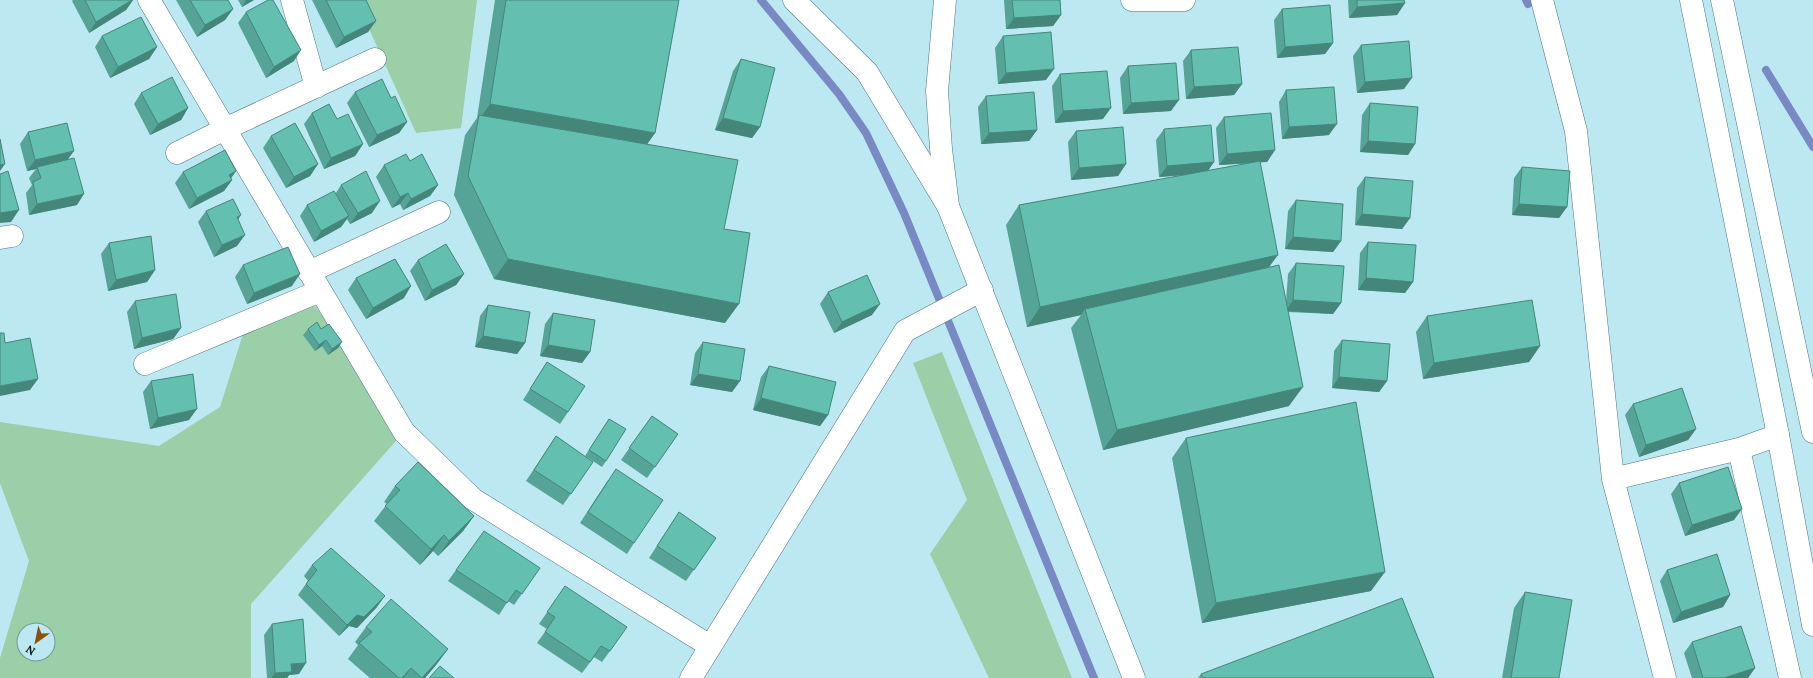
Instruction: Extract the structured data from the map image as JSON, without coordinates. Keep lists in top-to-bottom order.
{
  "north": "bottom left"
}
